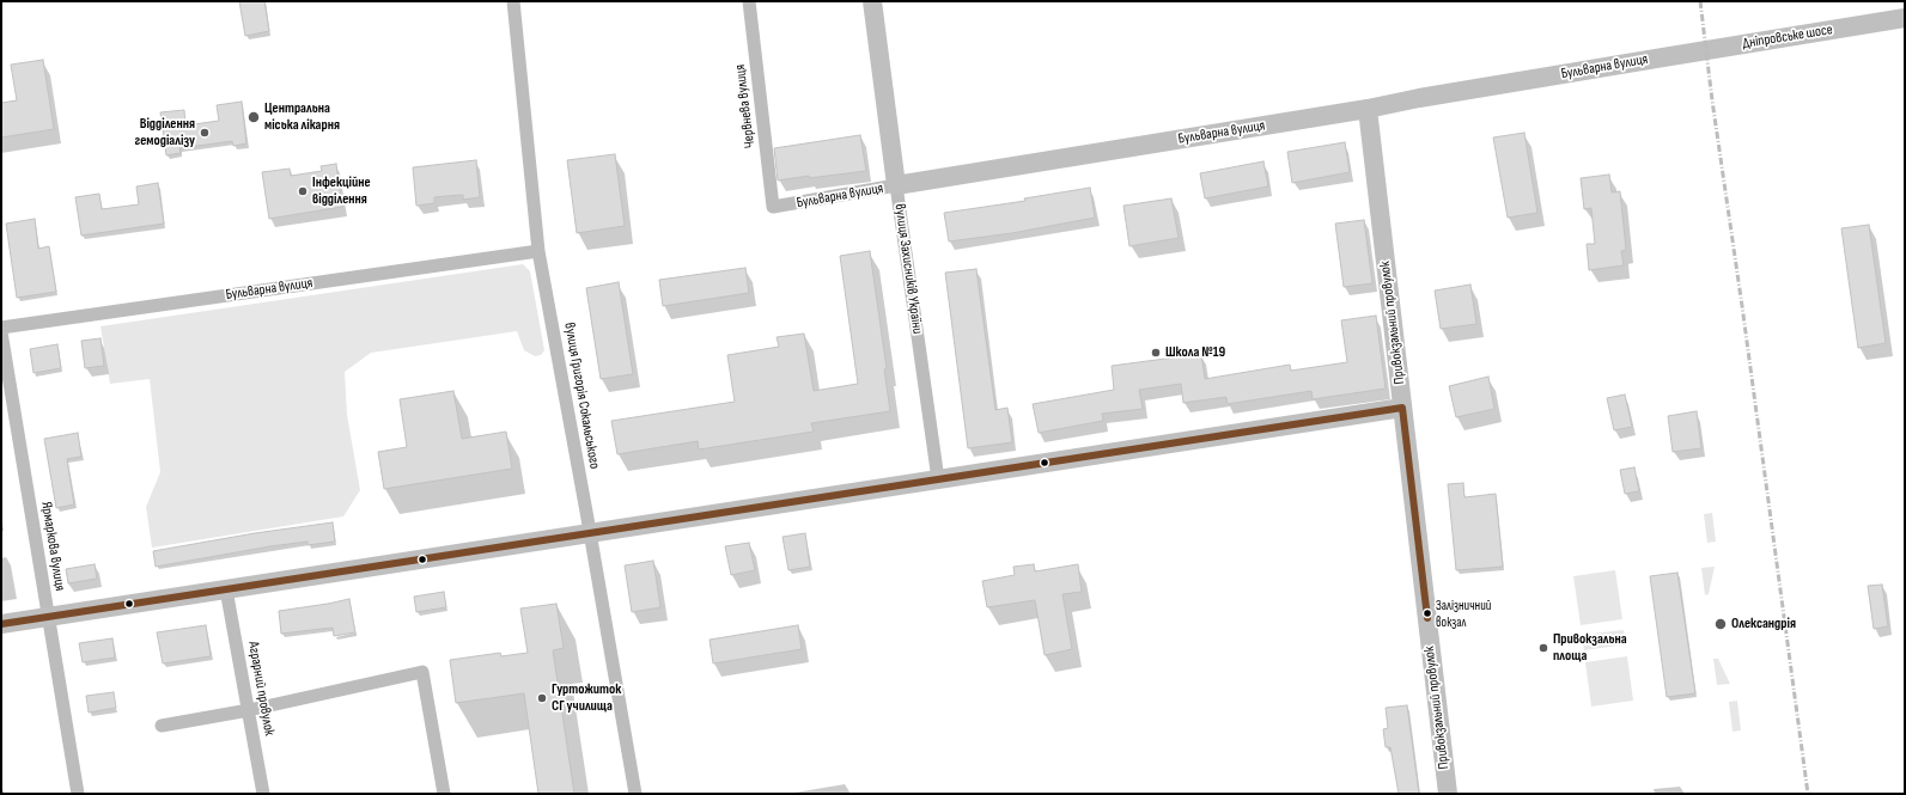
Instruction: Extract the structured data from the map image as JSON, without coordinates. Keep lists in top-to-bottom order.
{
  "streets": {
    "street": [
      "Дніпровське шосе",
      "Бульварна вулиця",
      "Червнева вулиця",
      "вулиця Захисників України",
      "Привокзальний провулок",
      "вулиця Григорія Сокальського",
      "Ярмаркова вулиця",
      "Аграрний провулок"
    ]
  },
  "crossings": [
    ["Дніпровське шосе", "Бульварна вулиця"],
    ["Бульварна вулиця", "Червнева вулиця"],
    ["Бульварна вулиця", "вулиця Захисників України"],
    ["Бульварна вулиця", "Привокзальний провулок"],
    ["Бульварна вулиця", "вулиця Григорія Сокальського"]
  ],
  "places": [
    "Центральна міська лікарня",
    "Відділення гемодіалізу",
    "Інфекційне відділення",
    "Школа №19",
    "Залізничний вокзал",
    "Олександрія",
    "Привокзальна площа",
    "Гуртожиток СГ училища"
  ]
}
